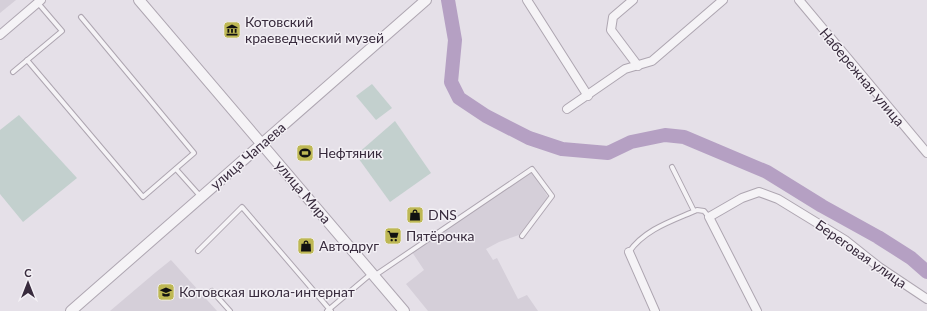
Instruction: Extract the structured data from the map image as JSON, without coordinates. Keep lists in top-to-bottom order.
{
  "streets": {
    "street": [
      "Набережная улица",
      "улица Чапаева",
      "улица Мира",
      "Береговая улица"
    ]
  },
  "crossings": [
    ["улица Чапаева", "улица Мира"]
  ],
  "places": {
    "museum": ["Котовский краеведческий музей"],
    "sports": ["Нефтяник"],
    "shop": ["DNS", "Автодруг"],
    "supermarket": ["Пятёрочка"],
    "school or university": ["Котовская школа-интернат"]
  },
  "north": "top"
}
